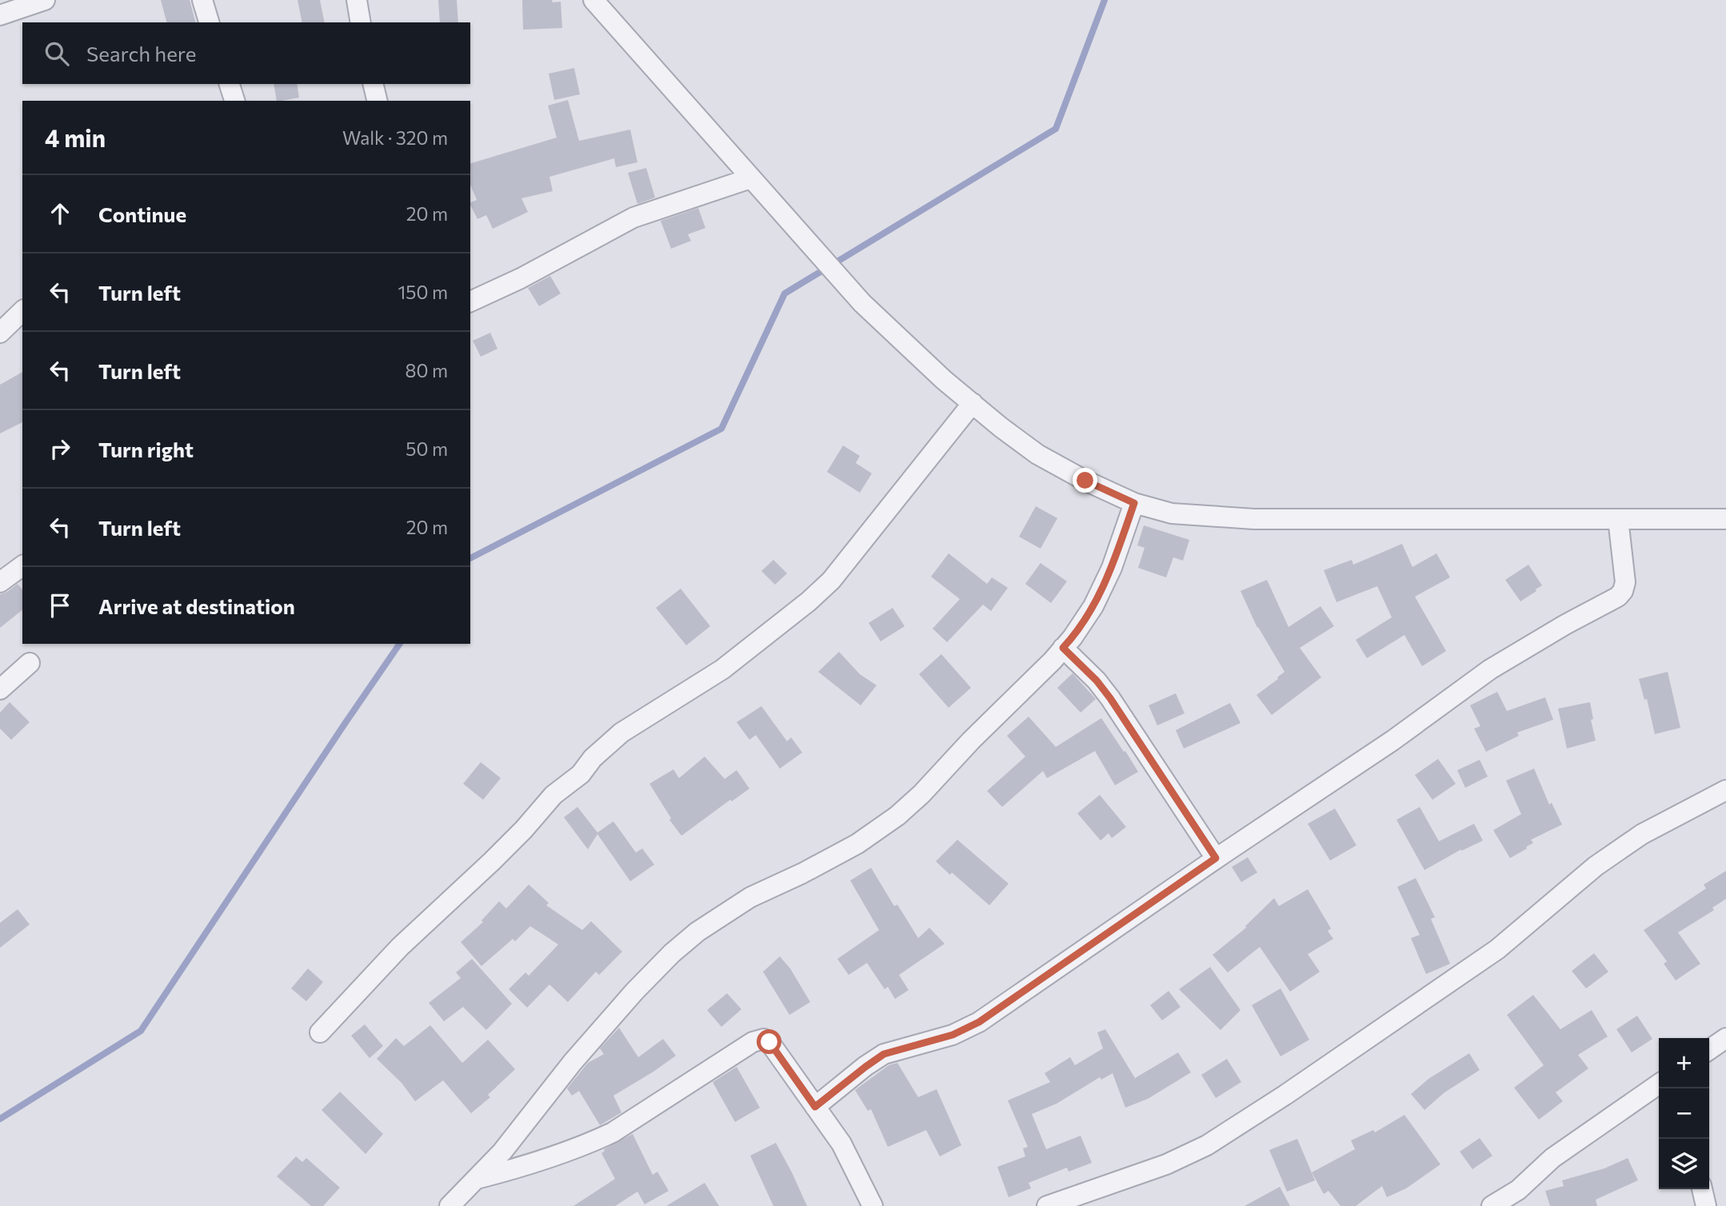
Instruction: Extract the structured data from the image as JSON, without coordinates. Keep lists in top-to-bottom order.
{
  "page": {
    "search": "Search here",
    "heading": ["4 min", "Walk · 320 m"],
    "list": [
      ["Continue", "20 m"],
      ["Turn left", "150 m"],
      ["Turn left", "80 m"],
      ["Turn right", "50 m"],
      ["Turn left", "20 m"],
      "Arrive at destination"
    ],
    "map_buttons": ["+", "−"]
  }
}
